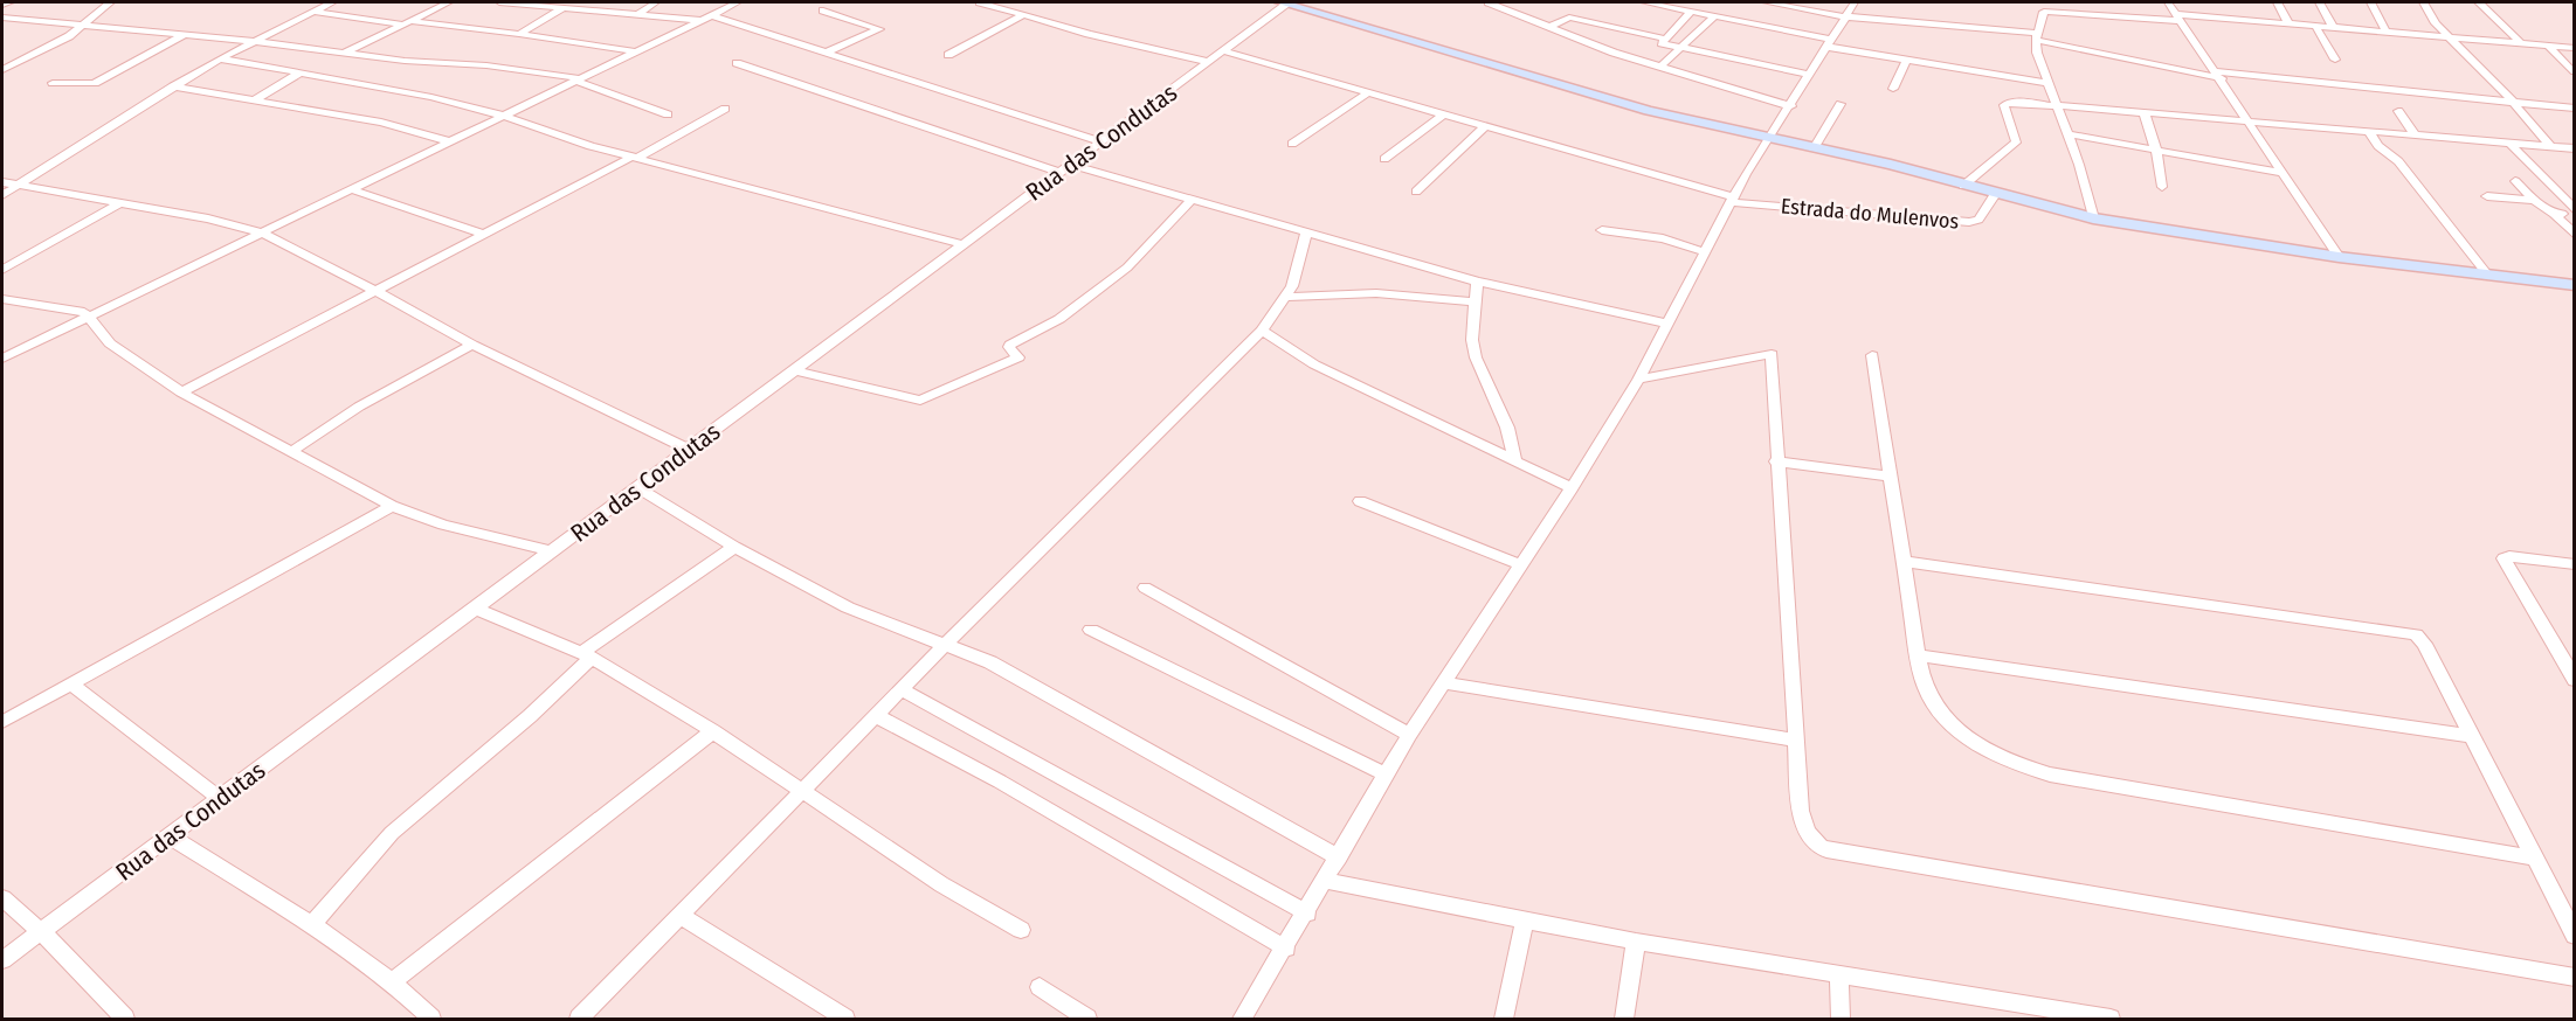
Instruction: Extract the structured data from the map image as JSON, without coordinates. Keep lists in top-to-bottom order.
{
  "streets": {
    "street": ["Rua das Condutas", "Estrada do Mulenvos"]
  },
  "crossings": [
    ["Rua das Condutas", "Estrada do Mulenvos"]
  ]
}
